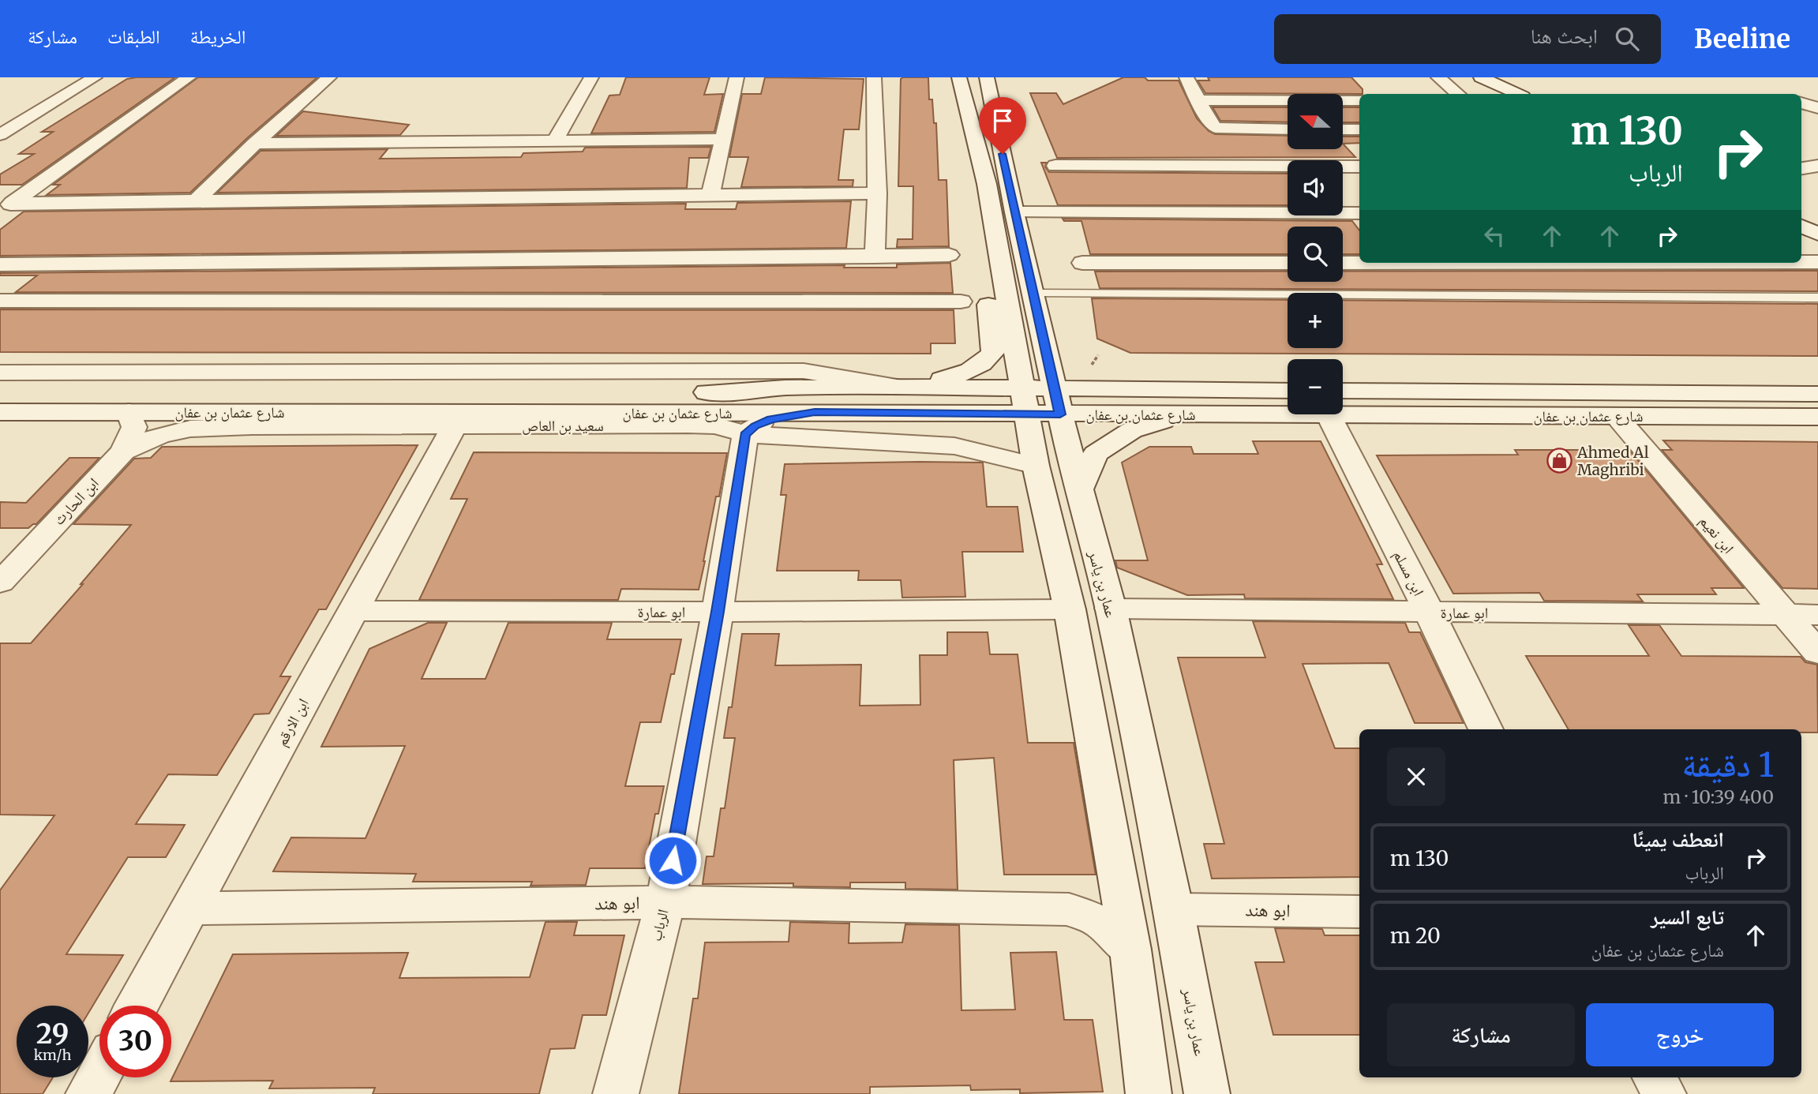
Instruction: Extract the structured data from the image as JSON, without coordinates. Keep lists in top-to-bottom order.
{
  "streets": {
    "street": [
      "شارع عثمان بن عفان",
      "سعيد بن العاص",
      "ابن الحارث",
      "ابن نعيم",
      "ابن مسلم",
      "عمار بن ياسر",
      "ابو عمارة",
      "ابن الارقم",
      "ابو هند",
      "الرباب"
    ]
  },
  "crossings": [
    ["شارع عثمان بن عفان", "ابن الحارث"],
    ["شارع عثمان بن عفان", "ابن نعيم"],
    ["شارع عثمان بن عفان", "عمار بن ياسر"],
    ["سعيد بن العاص", "ابن الحارث"],
    ["سعيد بن العاص", "ابن الارقم"],
    ["سعيد بن العاص", "الرباب"],
    ["ابن نعيم", "ابو عمارة"],
    ["ابن مسلم", "ابو عمارة"],
    ["عمار بن ياسر", "ابو عمارة"],
    ["عمار بن ياسر", "ابو هند"],
    ["ابو عمارة", "ابن الارقم"],
    ["ابو عمارة", "الرباب"],
    ["ابن الارقم", "ابو هند"],
    ["ابو هند", "الرباب"]
  ],
  "places": {
    "shop": ["Ahmed Al Maghribi"]
  },
  "north": "left",
  "page": {
    "header": "Beeline",
    "search": "ابحث هنا",
    "nav": ["الخريطة", "الطبقات", "مشاركة"],
    "map_buttons": ["+", "−"],
    "turn": ["130 m", "الرباب"],
    "heading": ["1 دقيقة", "400 m · 10:39"],
    "list": [
      {
        "name": "انعطف يمينًا",
        "note": "الرباب",
        "value": "130 m"
      },
      {
        "name": "تابع السير",
        "note": "شارع عثمان بن عفان",
        "value": "20 m"
      }
    ],
    "buttons": ["خروج", "مشاركة"],
    "speed": "29 km/h",
    "limit": "30"
  }
}
